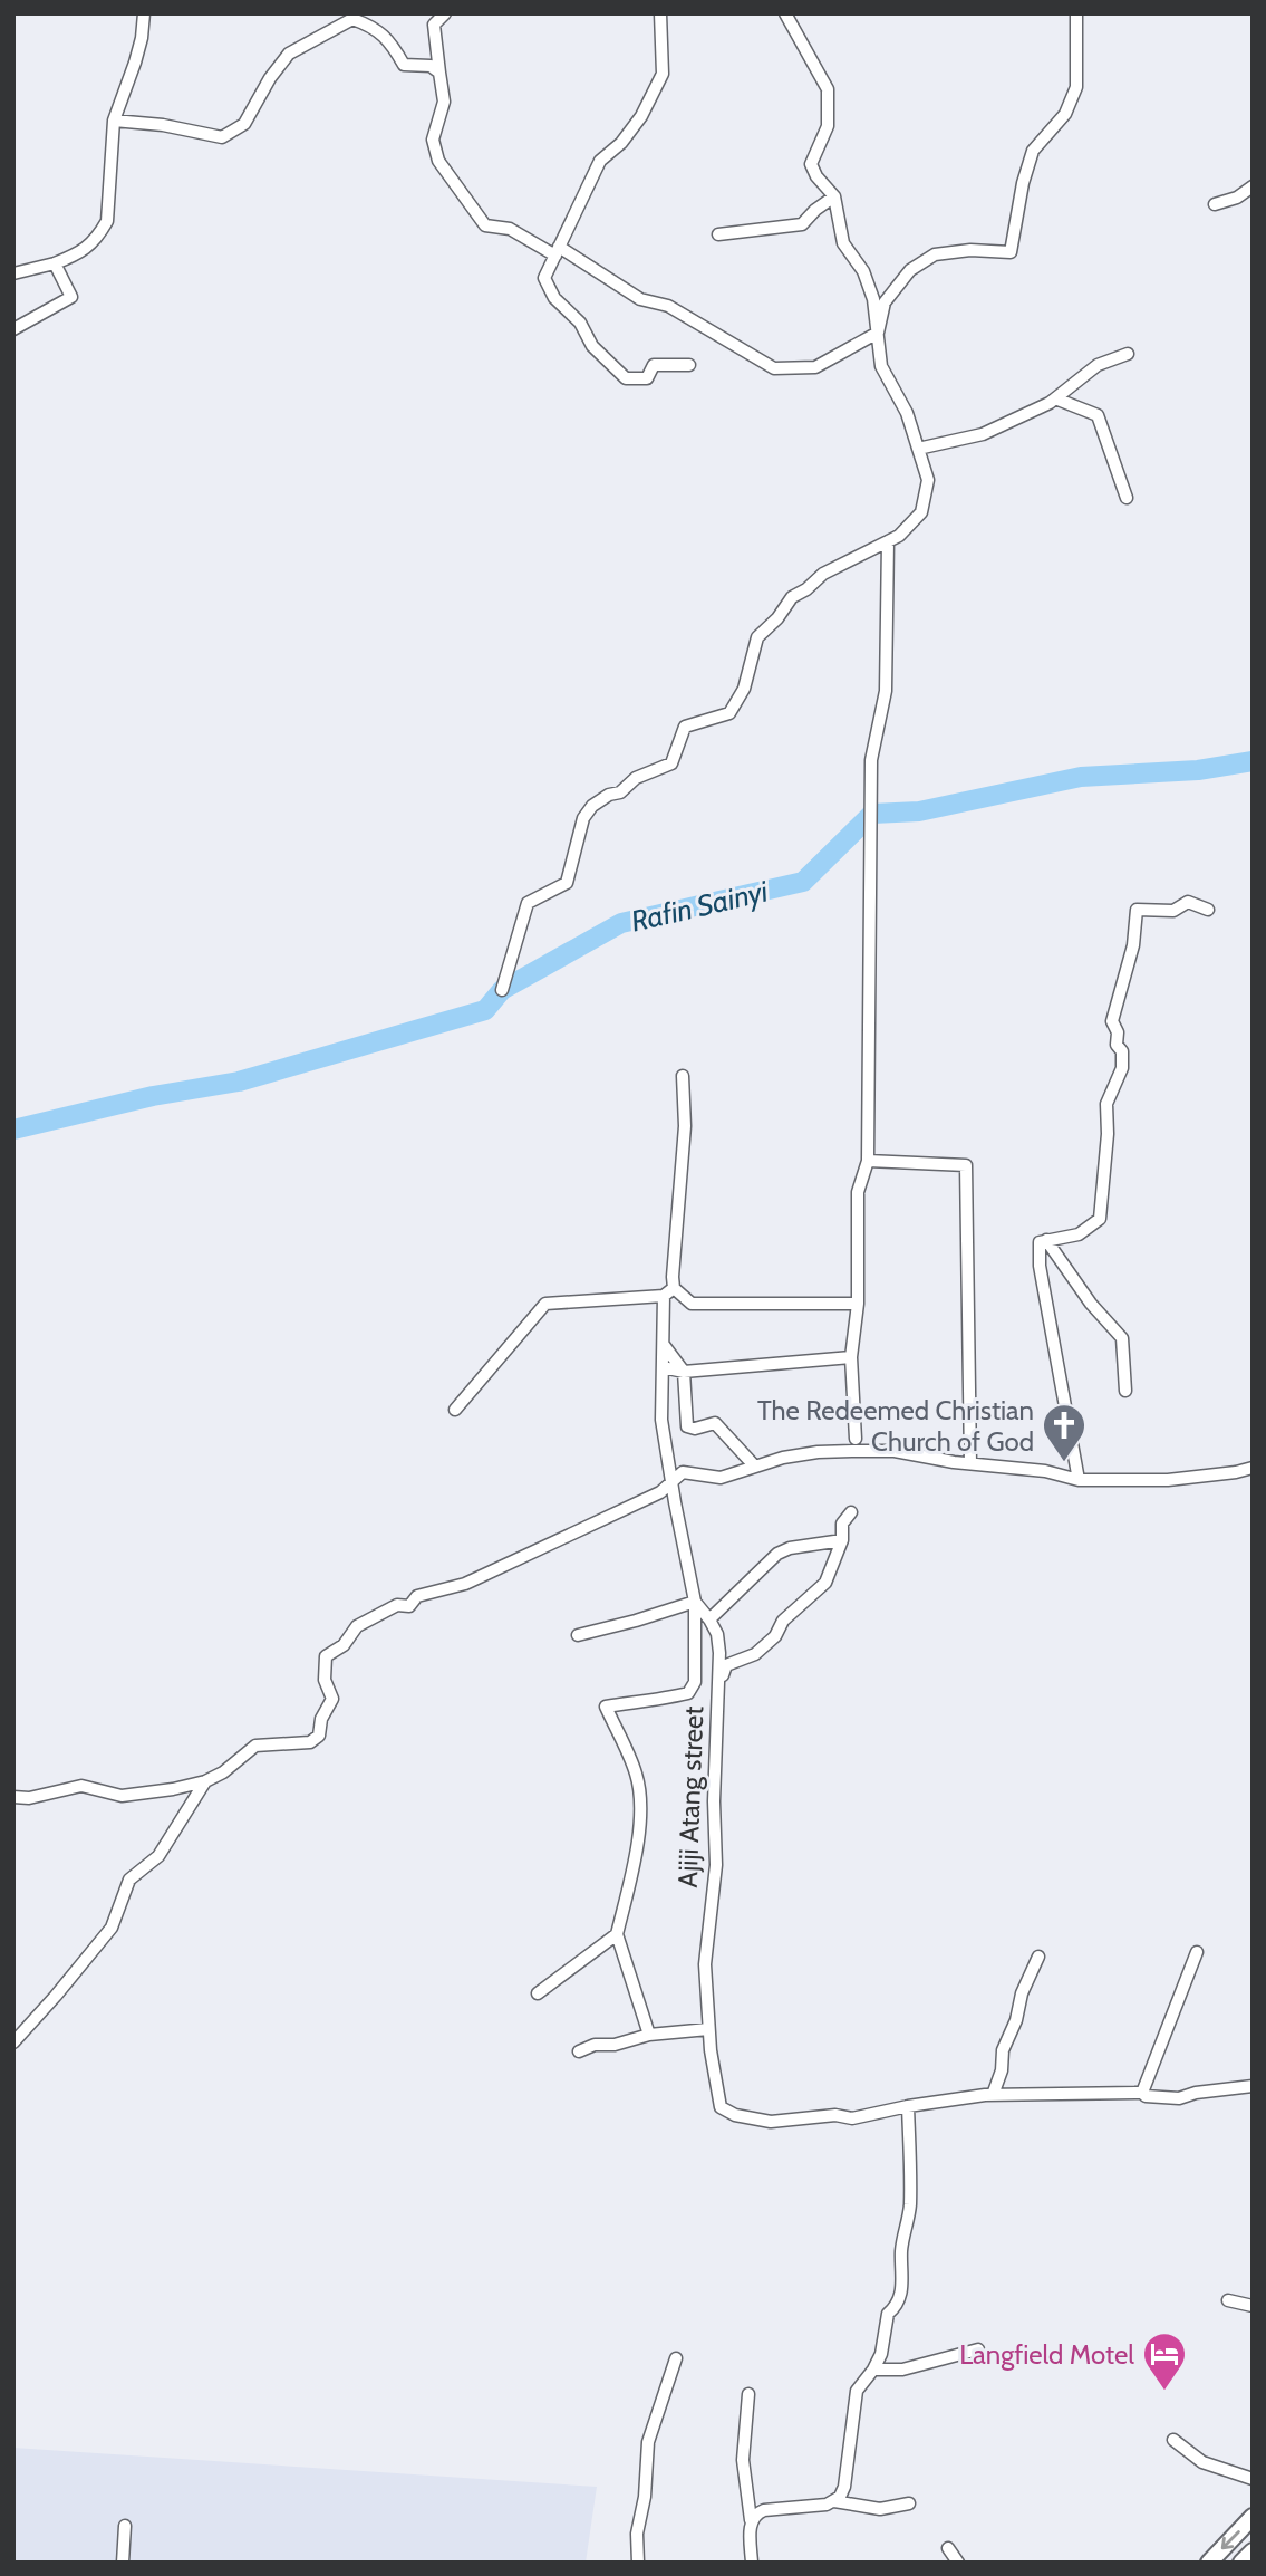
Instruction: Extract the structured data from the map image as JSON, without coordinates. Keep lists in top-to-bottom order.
{
  "streets": {
    "street": ["Ajiji Atang street"]
  },
  "water": ["Rafin Sainyi"],
  "places": {
    "church": ["The Redeemed Christian Church of God"],
    "hotel": ["Langfield Motel"]
  }
}
